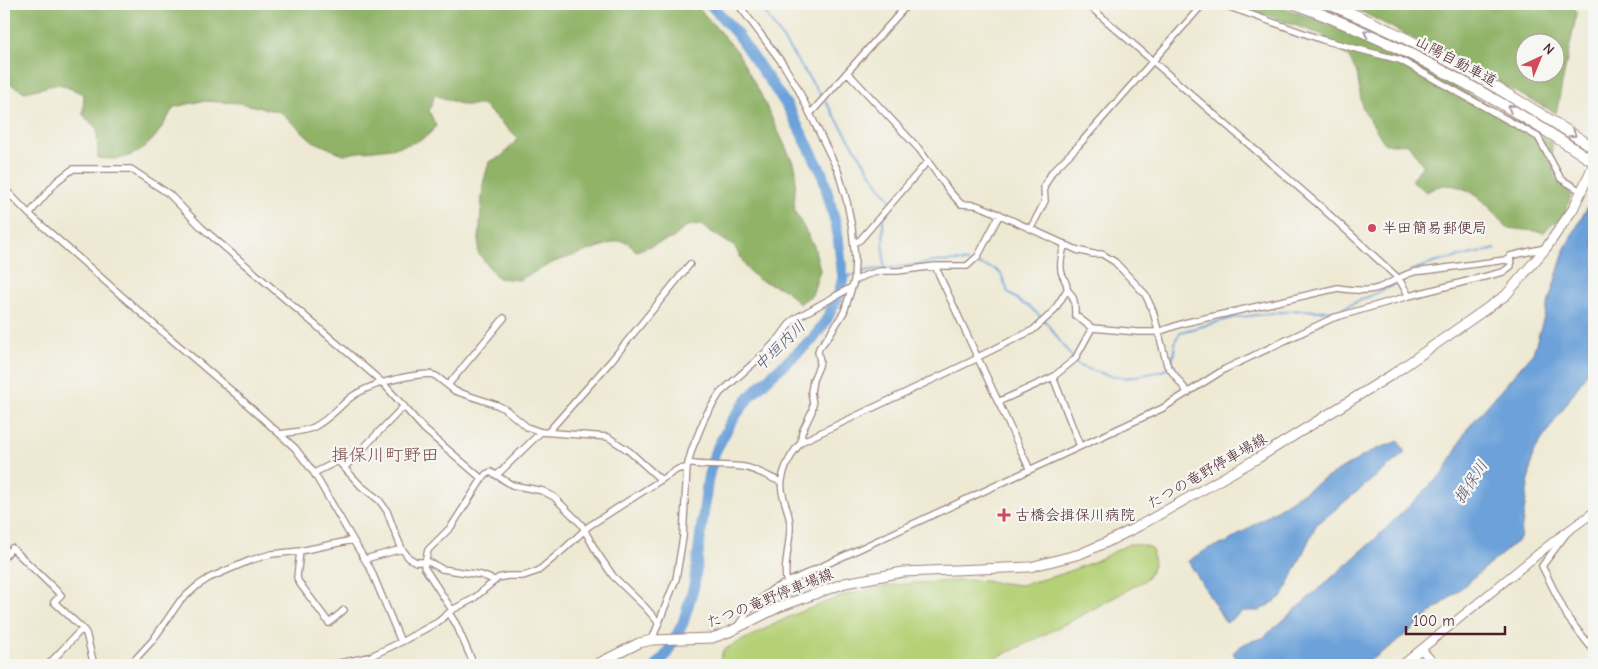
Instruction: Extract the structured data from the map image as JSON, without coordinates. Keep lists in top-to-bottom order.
{
  "streets": {
    "highway": ["山陽自動車道"],
    "main road": ["たつの竜野停車場線"]
  },
  "crossings": [
    ["山陽自動車道", "たつの竜野停車場線"]
  ],
  "districts": ["揖保川町野田"],
  "water": ["中垣内川", "揖保川"],
  "places": {
    "other": ["半田簡易郵便局"],
    "health": ["古橋会揖保川病院"]
  },
  "scale_bar": "100 m",
  "north": "top right"
}
